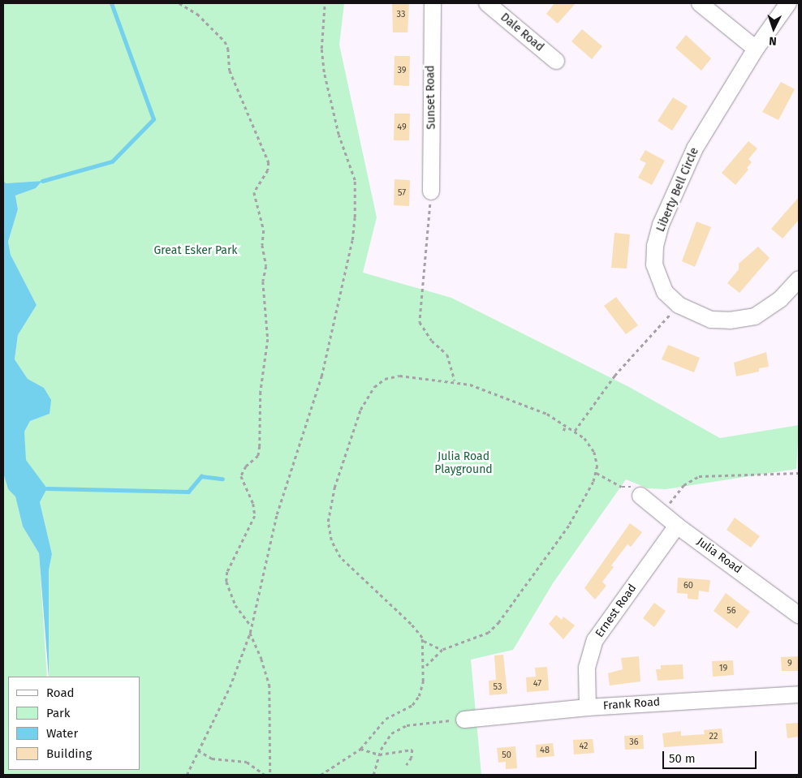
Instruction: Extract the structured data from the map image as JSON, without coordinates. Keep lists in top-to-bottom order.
{
  "streets": {
    "street": [
      "Dale Road",
      "Sunset Road",
      "Liberty Bell Circle",
      "Julia Road",
      "Ernest Road",
      "Frank Road"
    ]
  },
  "crossings": [
    ["Julia Road", "Ernest Road"],
    ["Ernest Road", "Frank Road"]
  ],
  "parks": ["Great Esker Park", "Julia Road Playground"],
  "house_numbers": [
    "33",
    "39",
    "49",
    "57",
    "60",
    "56",
    "9",
    "19",
    "47",
    "53",
    "22",
    "36",
    "42",
    "48",
    "50"
  ],
  "legend": [
    "Road",
    "Park",
    "Water",
    "Building"
  ],
  "scale_bar": "50 m",
  "north": "bottom"
}
